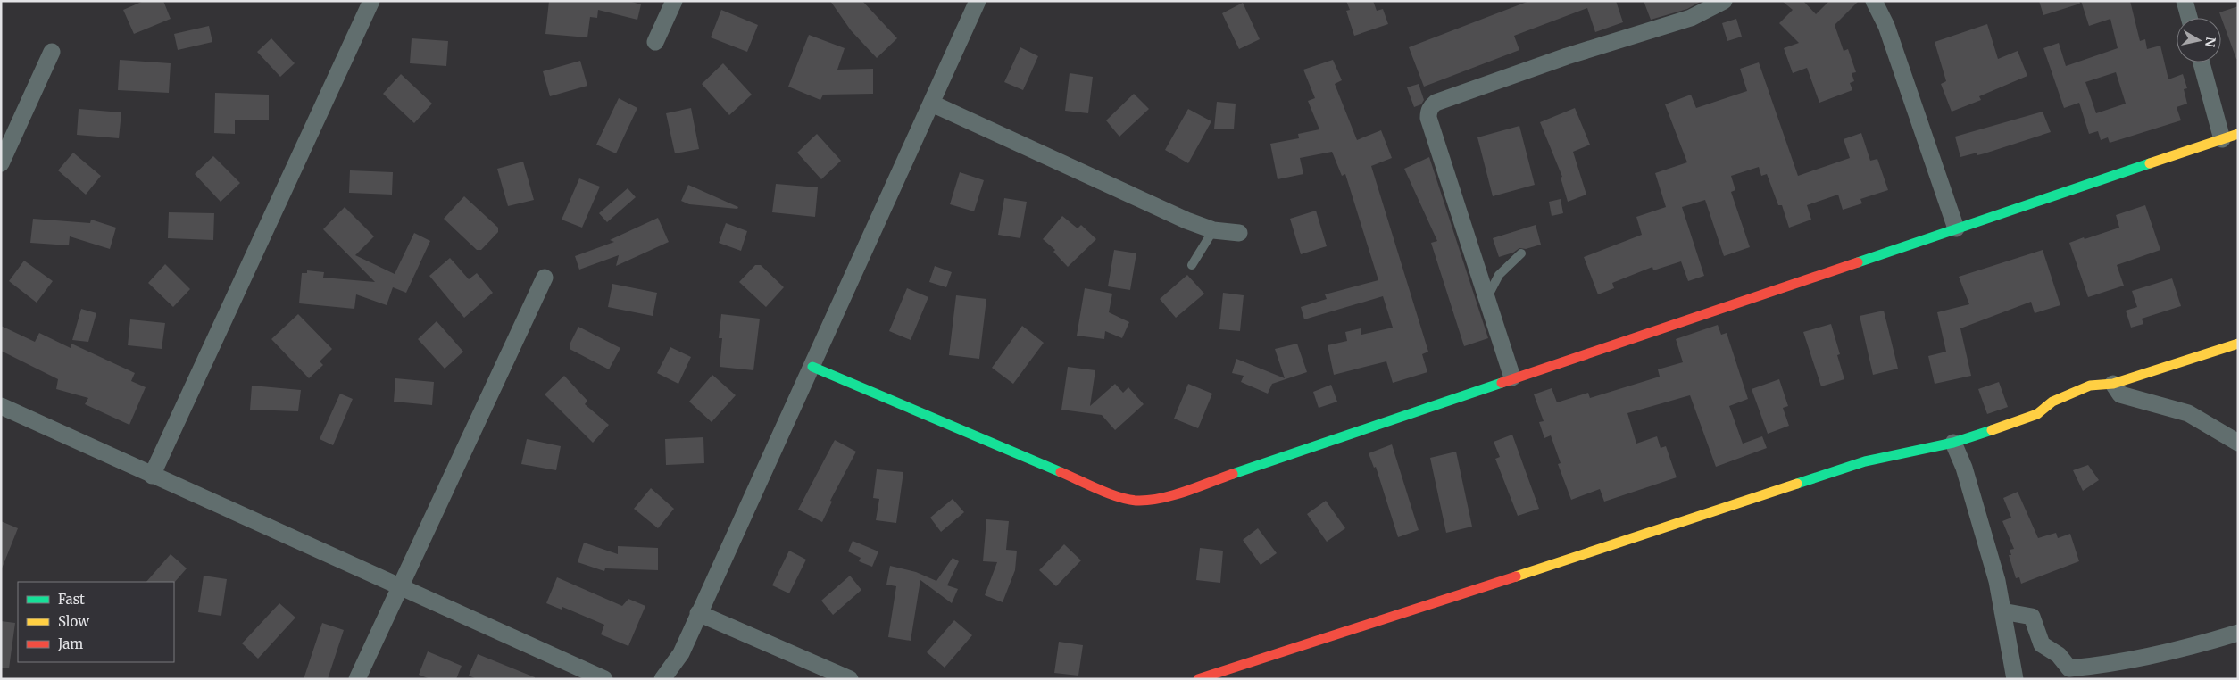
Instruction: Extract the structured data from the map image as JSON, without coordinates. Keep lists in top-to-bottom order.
{
  "legend": ["Fast", "Slow", "Jam"],
  "north": "right"
}
